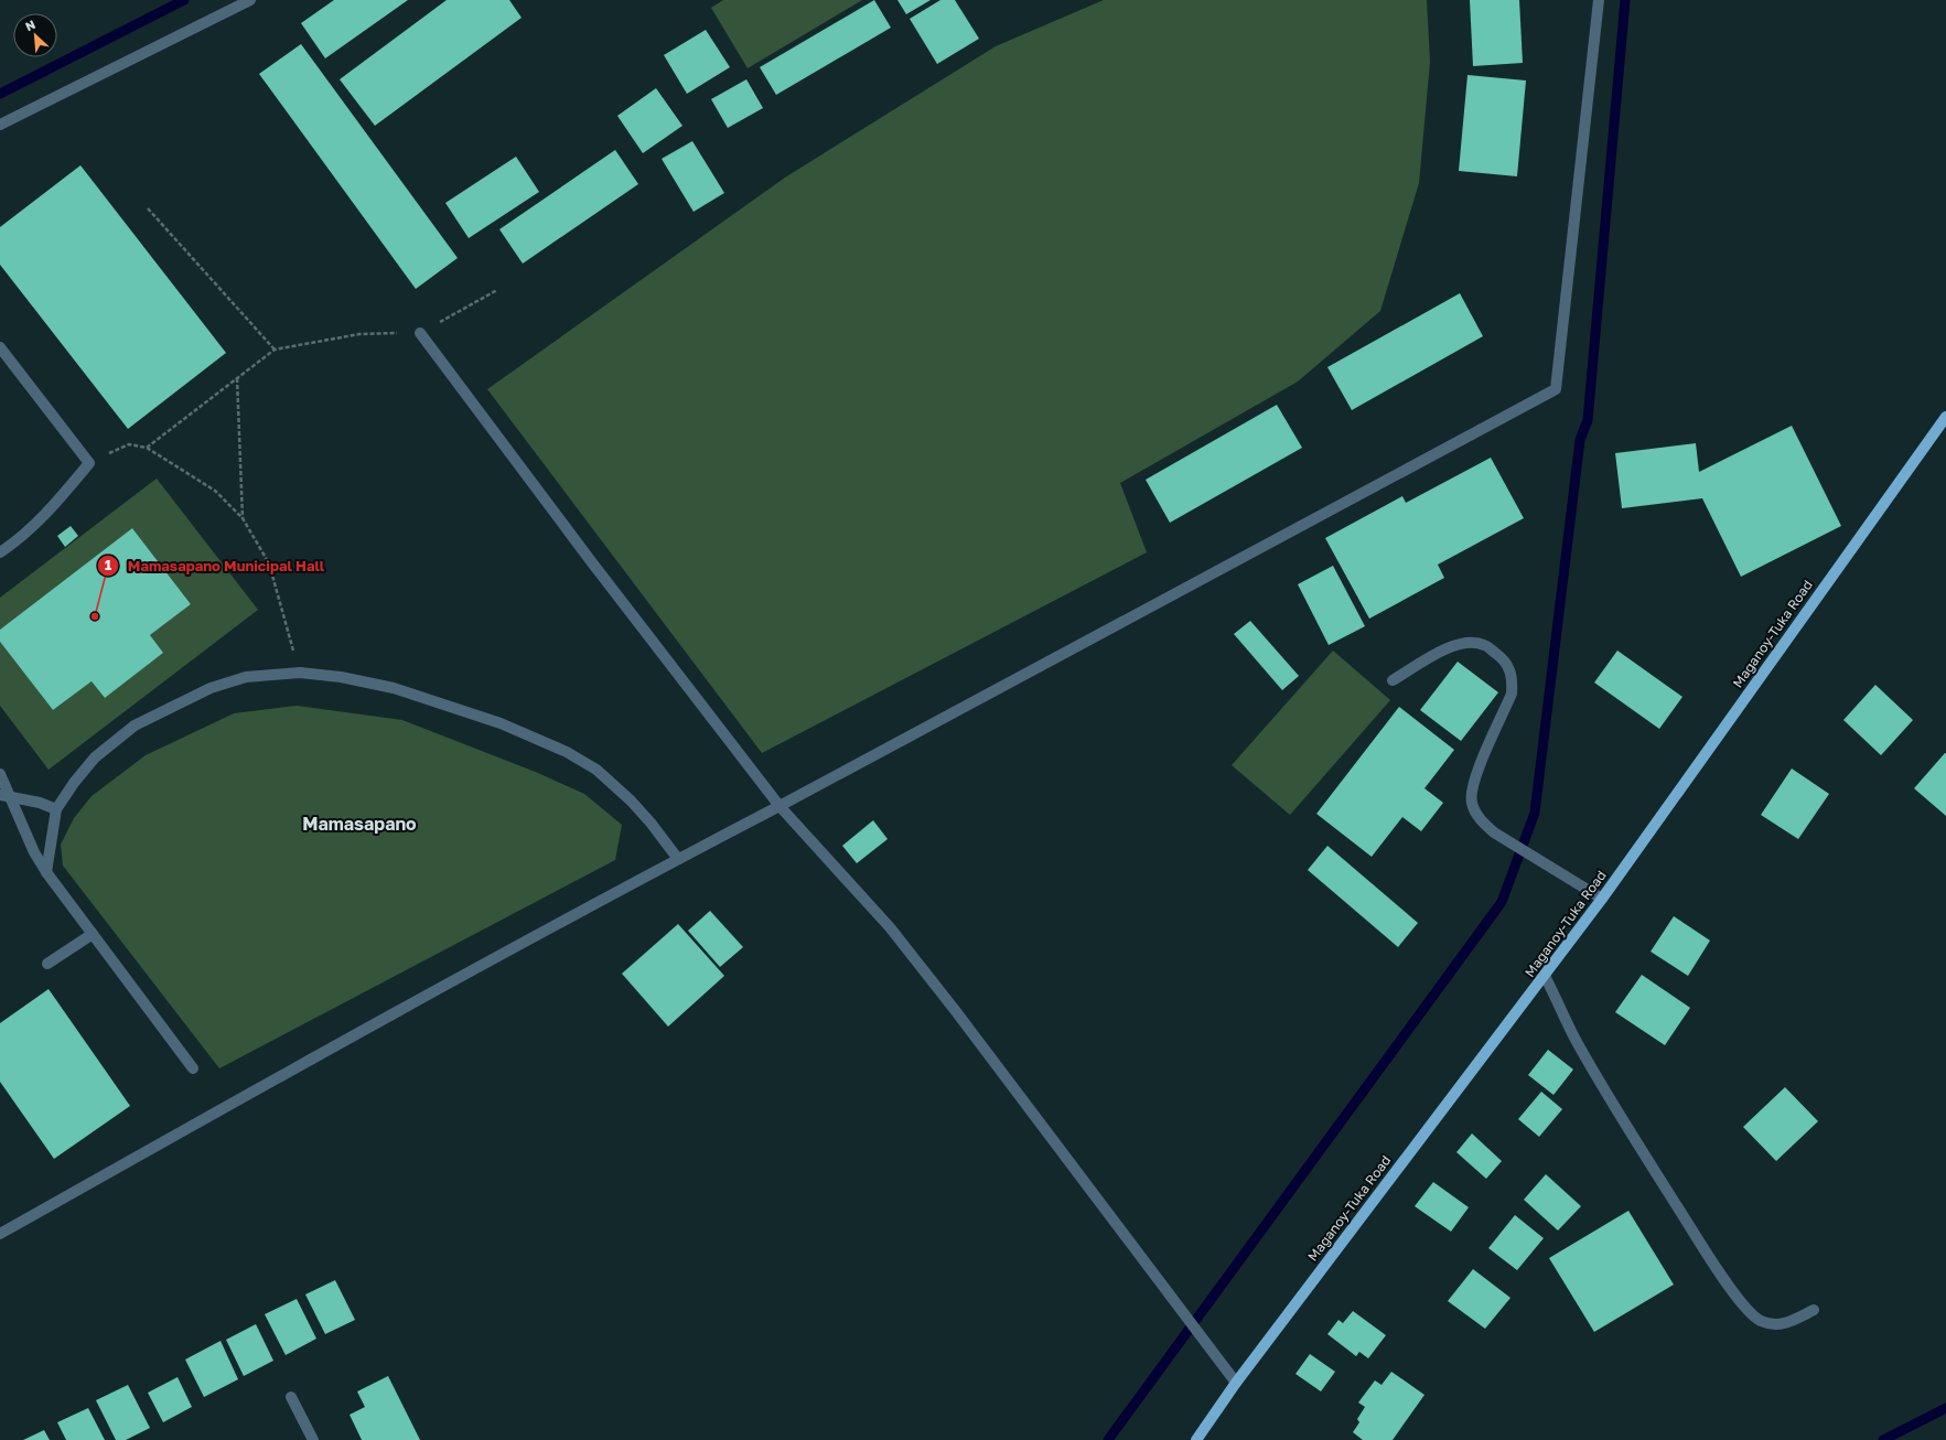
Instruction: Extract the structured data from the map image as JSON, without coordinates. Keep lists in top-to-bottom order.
{
  "streets": {
    "main road": ["Maganoy-Tuka Road"]
  },
  "districts": ["Mamasapano"],
  "places": ["Mamasapano Municipal Hall"],
  "north": "top left"
}
